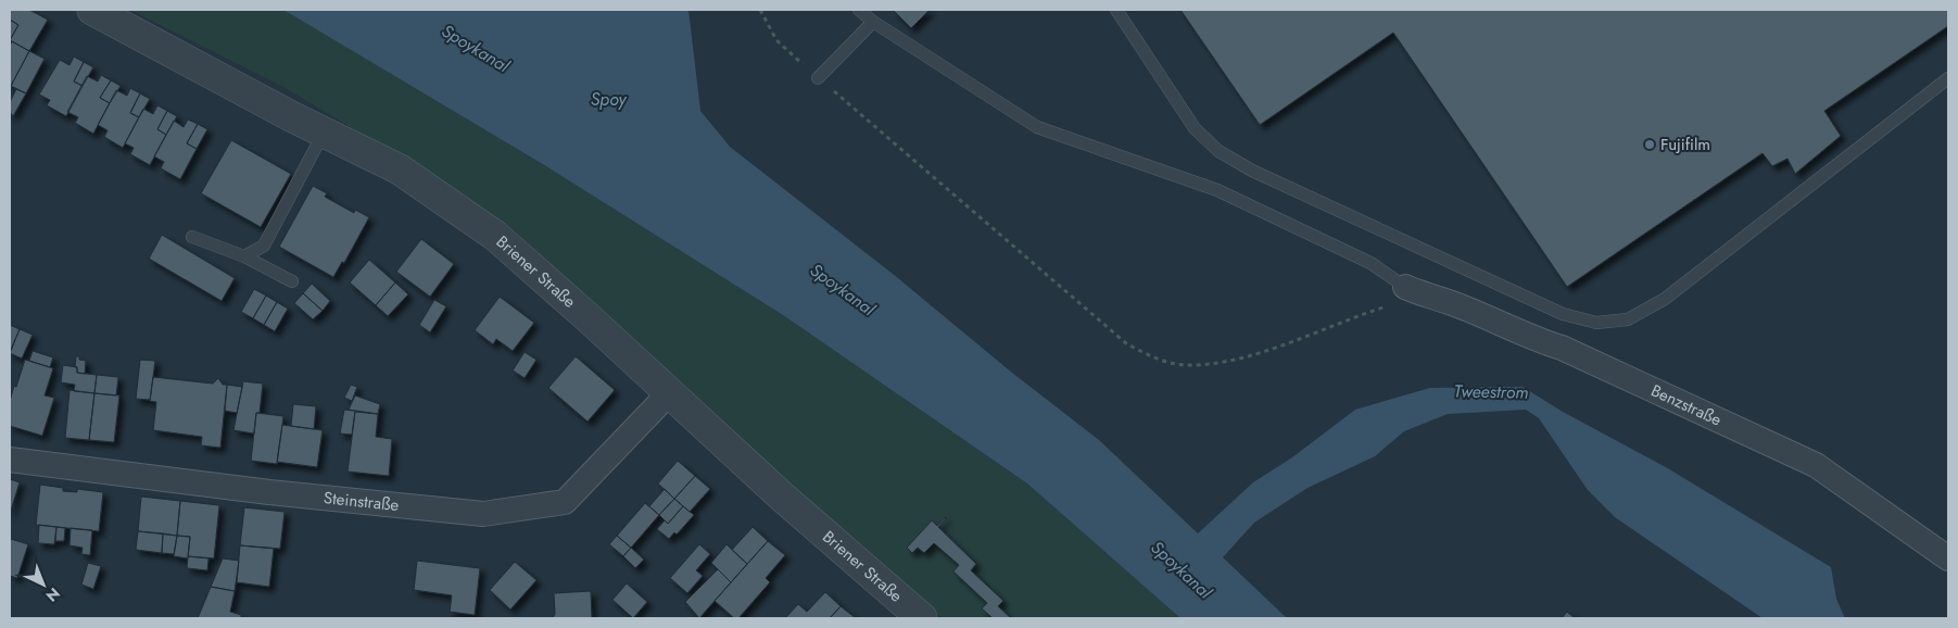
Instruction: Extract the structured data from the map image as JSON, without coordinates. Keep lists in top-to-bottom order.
{
  "streets": {
    "street": ["Briener Straße", "Benzstraße", "Steinstraße"]
  },
  "crossings": [
    ["Briener Straße", "Steinstraße"]
  ],
  "water": ["Spoykanal", "Spoy", "Tweestrom"],
  "places": ["Fujifilm"],
  "north": "bottom right"
}
